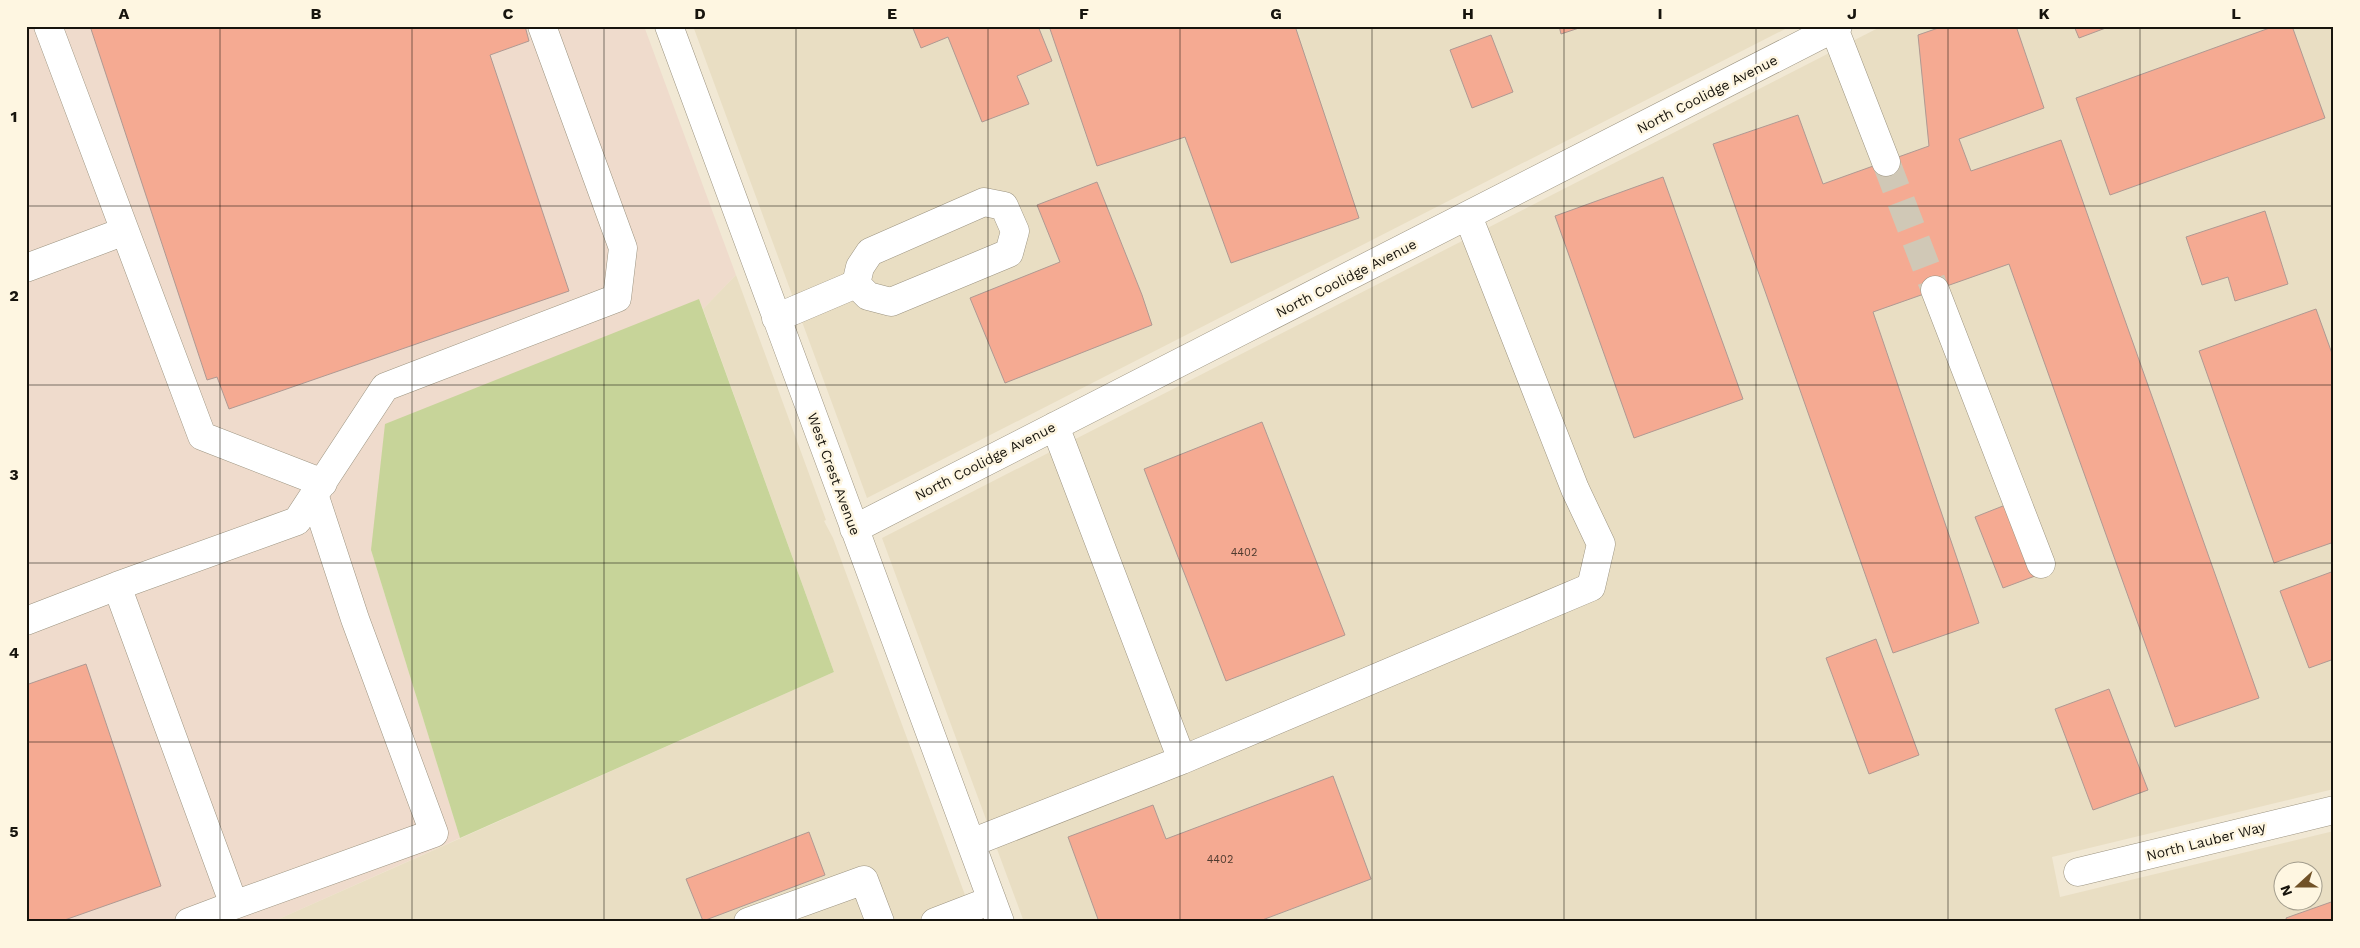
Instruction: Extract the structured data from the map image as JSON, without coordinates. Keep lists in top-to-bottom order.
{
  "streets": {
    "street": ["North Coolidge Avenue", "West Crest Avenue", "North Lauber Way"]
  },
  "crossings": [
    ["North Coolidge Avenue", "West Crest Avenue"]
  ],
  "house_numbers": ["4402", "4402"],
  "north": "left",
  "grid": {
    "columns": [
      "A",
      "B",
      "C",
      "D",
      "E",
      "F",
      "G",
      "H",
      "I",
      "J",
      "K",
      "L"
    ],
    "rows": [
      "1",
      "2",
      "3",
      "4",
      "5"
    ]
  }
}
